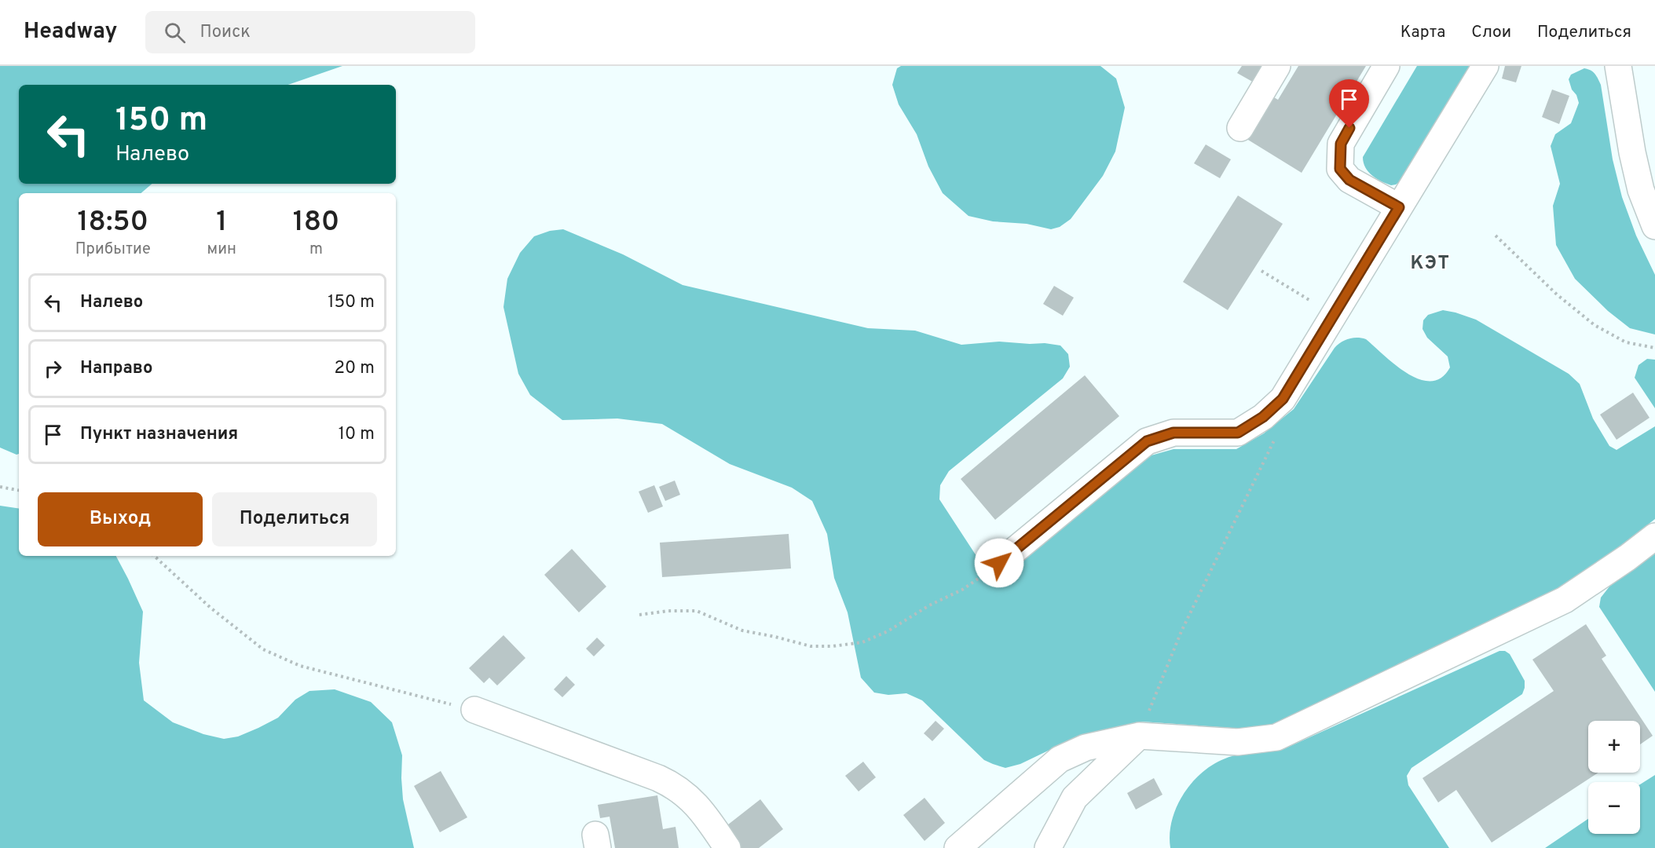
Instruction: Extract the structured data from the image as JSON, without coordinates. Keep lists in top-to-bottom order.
{
  "districts": ["КЭТ"],
  "page": {
    "header": "Headway",
    "search": "Поиск",
    "nav": ["Карта", "Слои", "Поделиться"],
    "turn": ["150 m", "Налево"],
    "eta": [
      "18:50",
      "Прибытие",
      "1",
      "мин",
      "180",
      "m"
    ],
    "list": [
      {
        "name": "Налево",
        "value": "150 m"
      },
      {
        "name": "Направо",
        "value": "20 m"
      },
      {
        "name": "Пункт назначения",
        "value": "10 m"
      }
    ],
    "buttons": ["Выход", "Поделиться"],
    "map_buttons": ["+", "−"]
  }
}
